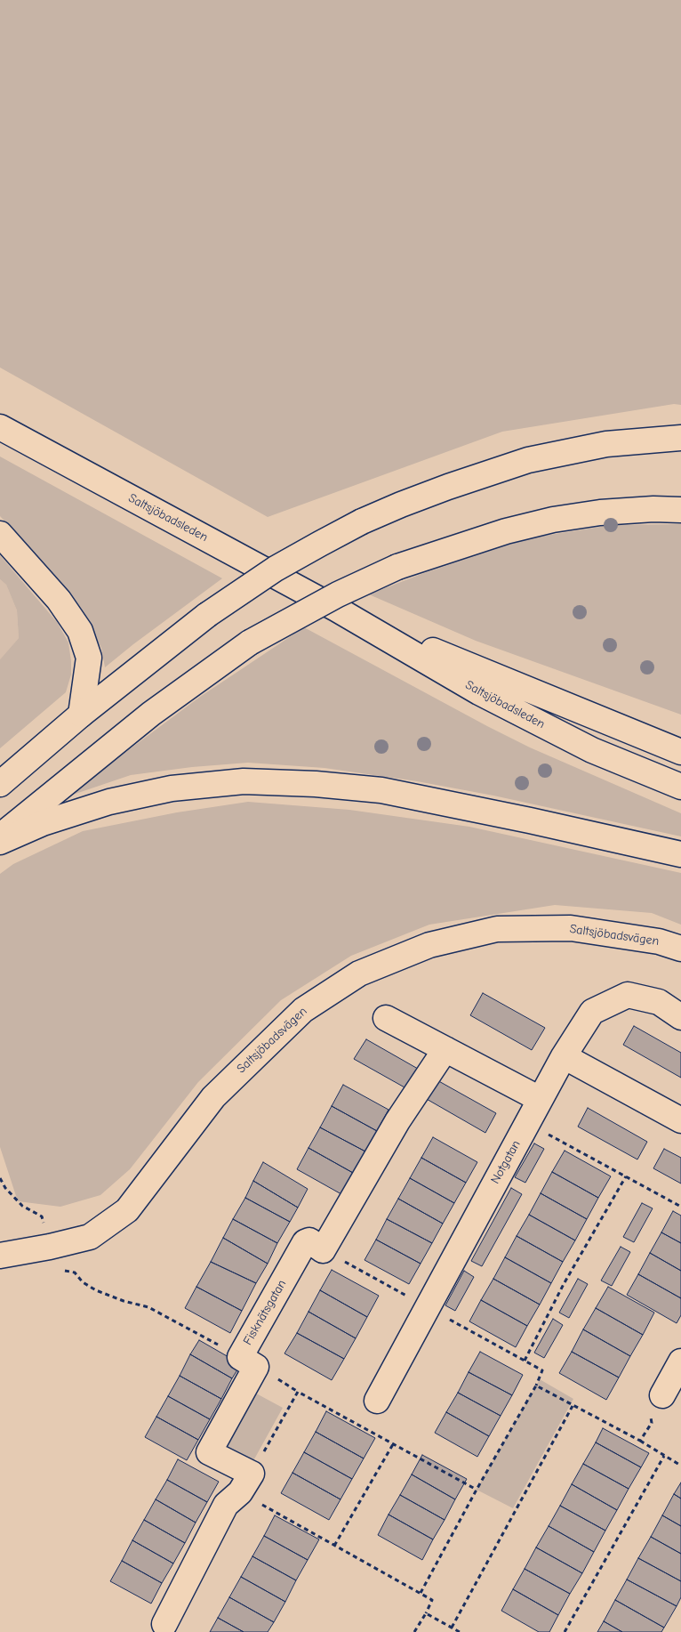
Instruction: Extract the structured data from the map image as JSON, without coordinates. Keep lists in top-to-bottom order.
{
  "streets": {
    "main road": [
      "Saltsjöbadsleden",
      "Saltsjöbadsvägen",
      "Notgatan",
      "Fisknätsgatan"
    ]
  }
}
